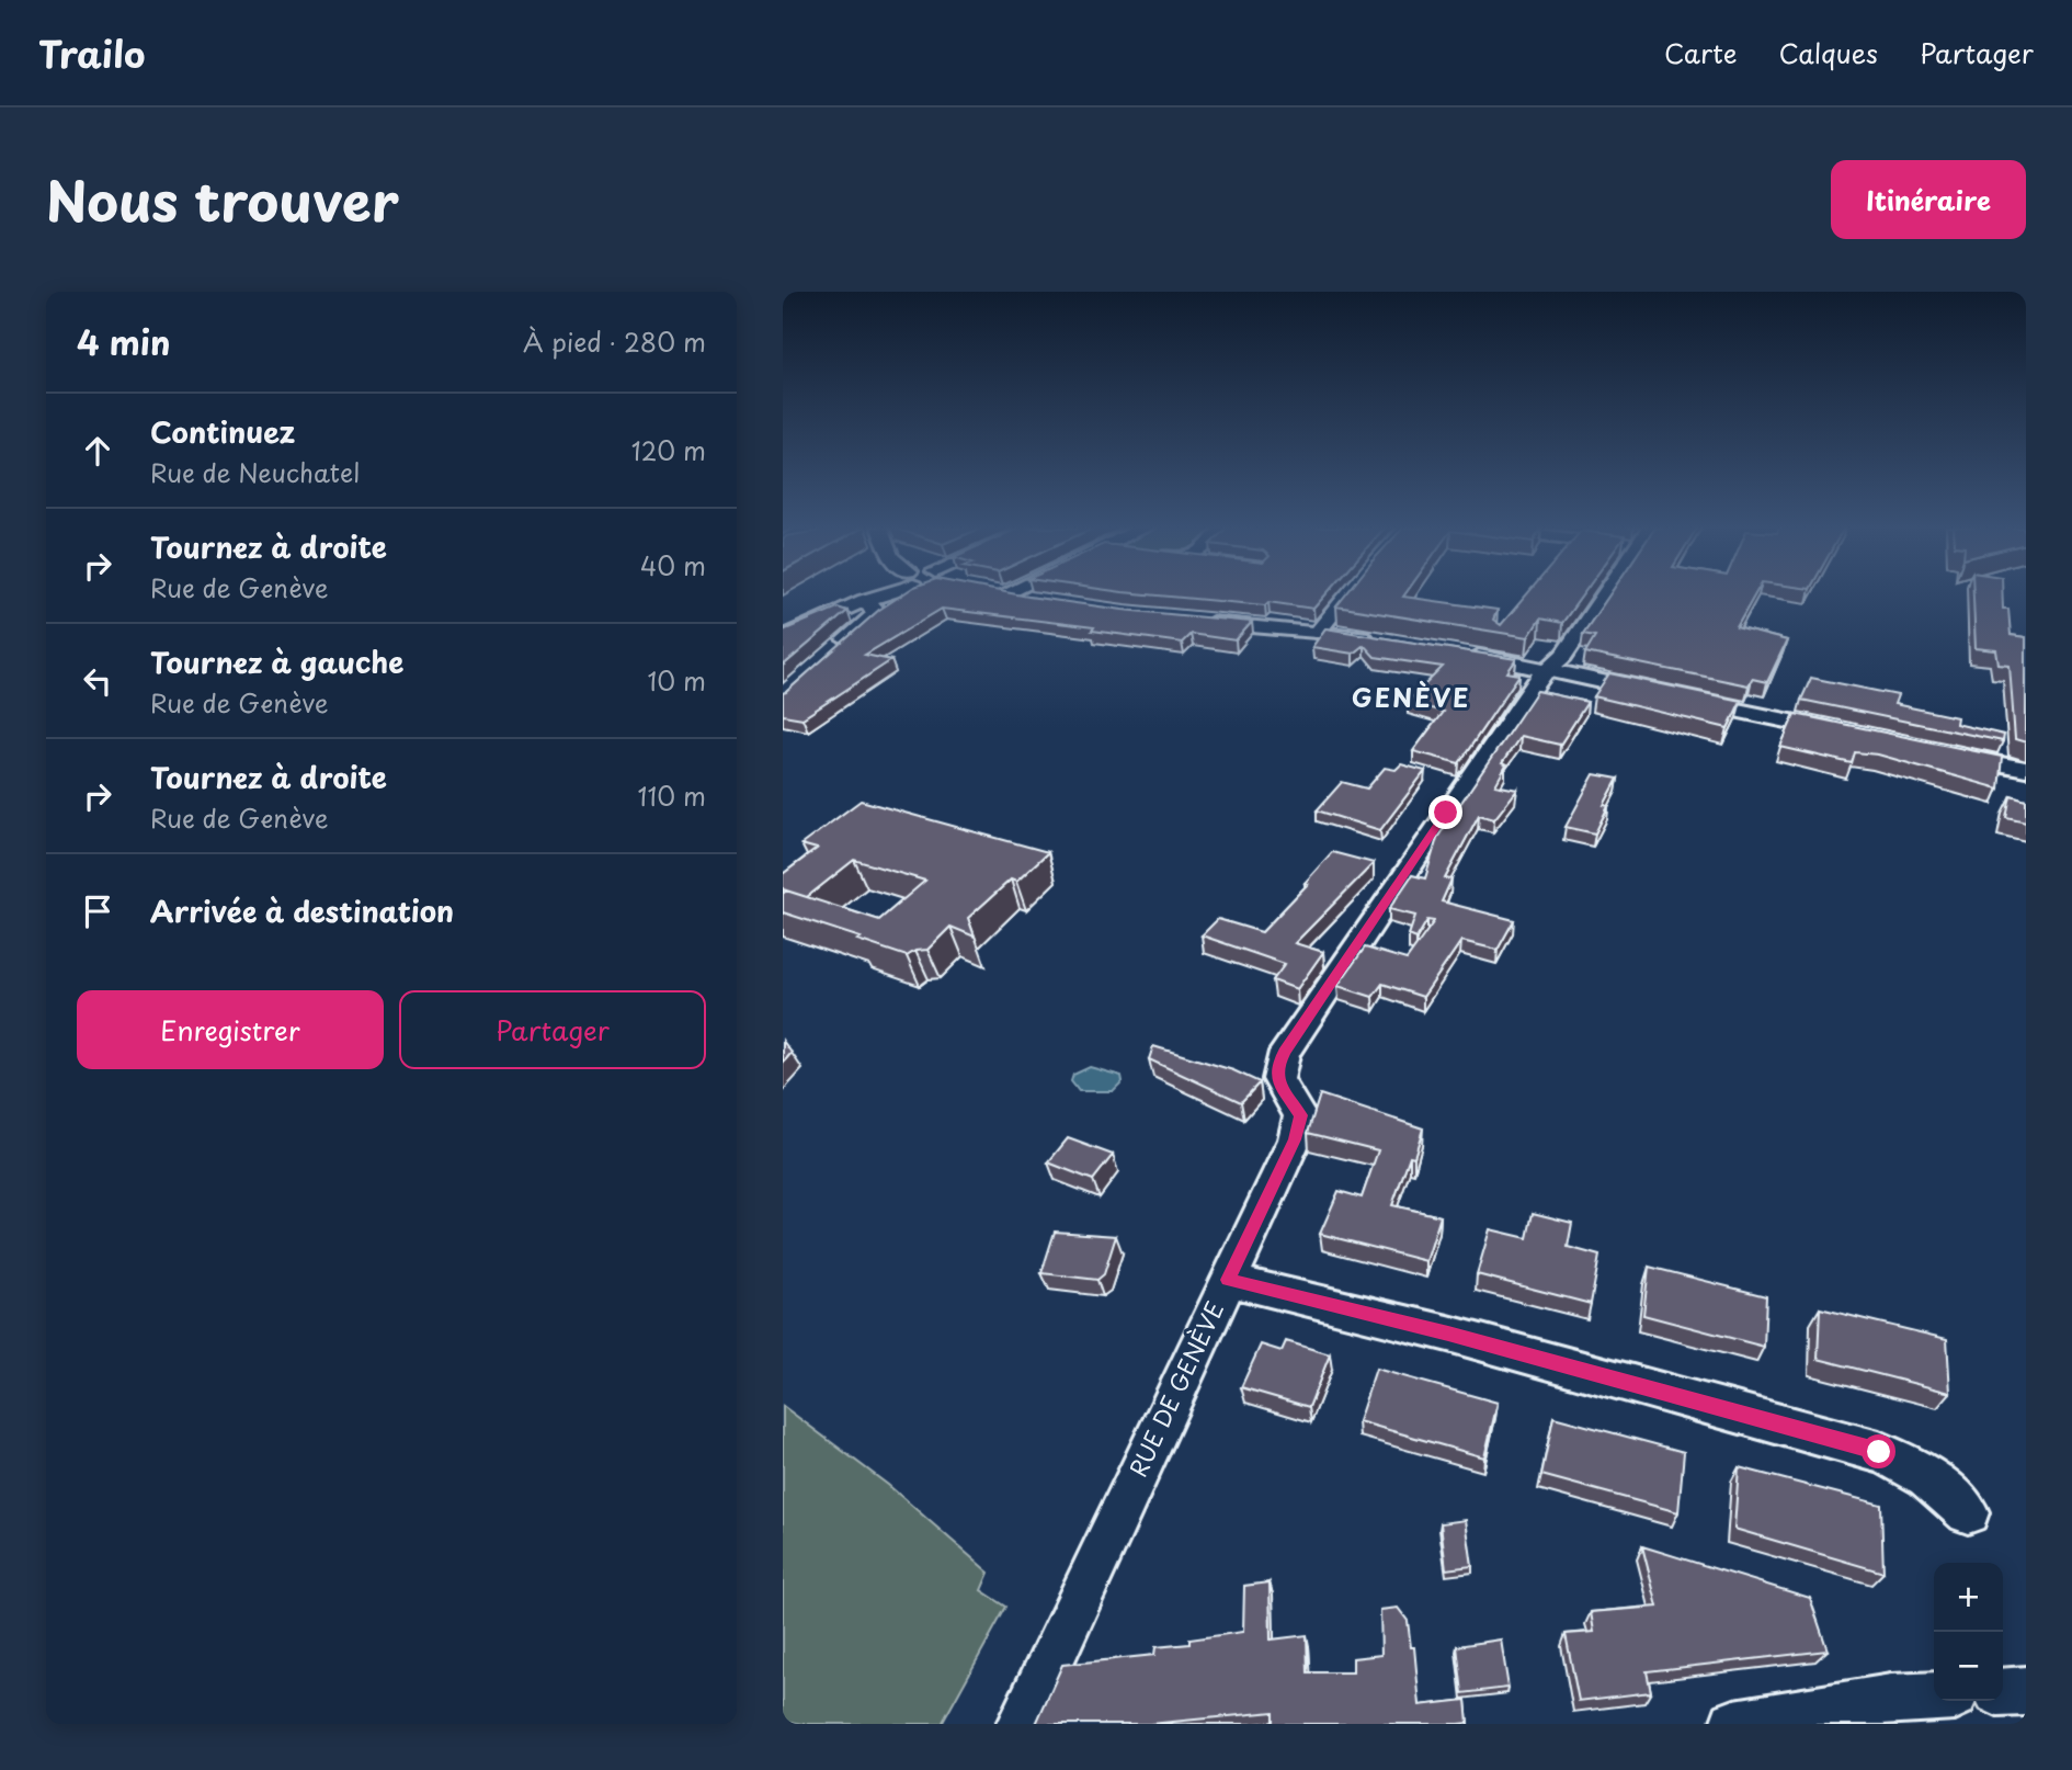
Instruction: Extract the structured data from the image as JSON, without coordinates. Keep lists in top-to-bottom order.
{
  "streets": {
    "street": ["RUE DE GENÈVE"]
  },
  "districts": ["GENÈVE"],
  "page": {
    "header": "Trailo",
    "nav": ["Carte", "Calques", "Partager"],
    "title": "Nous trouver",
    "buttons": [
      "Itinéraire",
      ["Enregistrer", "Partager"]
    ],
    "heading": ["4 min", "À pied · 280 m"],
    "list": [
      ["Continuez", "Rue de Neuchatel", "120 m"],
      ["Tournez à droite", "Rue de Genève", "40 m"],
      ["Tournez à gauche", "Rue de Genève", "10 m"],
      ["Tournez à droite", "Rue de Genève", "110 m"],
      "Arrivée à destination"
    ],
    "map_buttons": ["+", "−"]
  }
}
